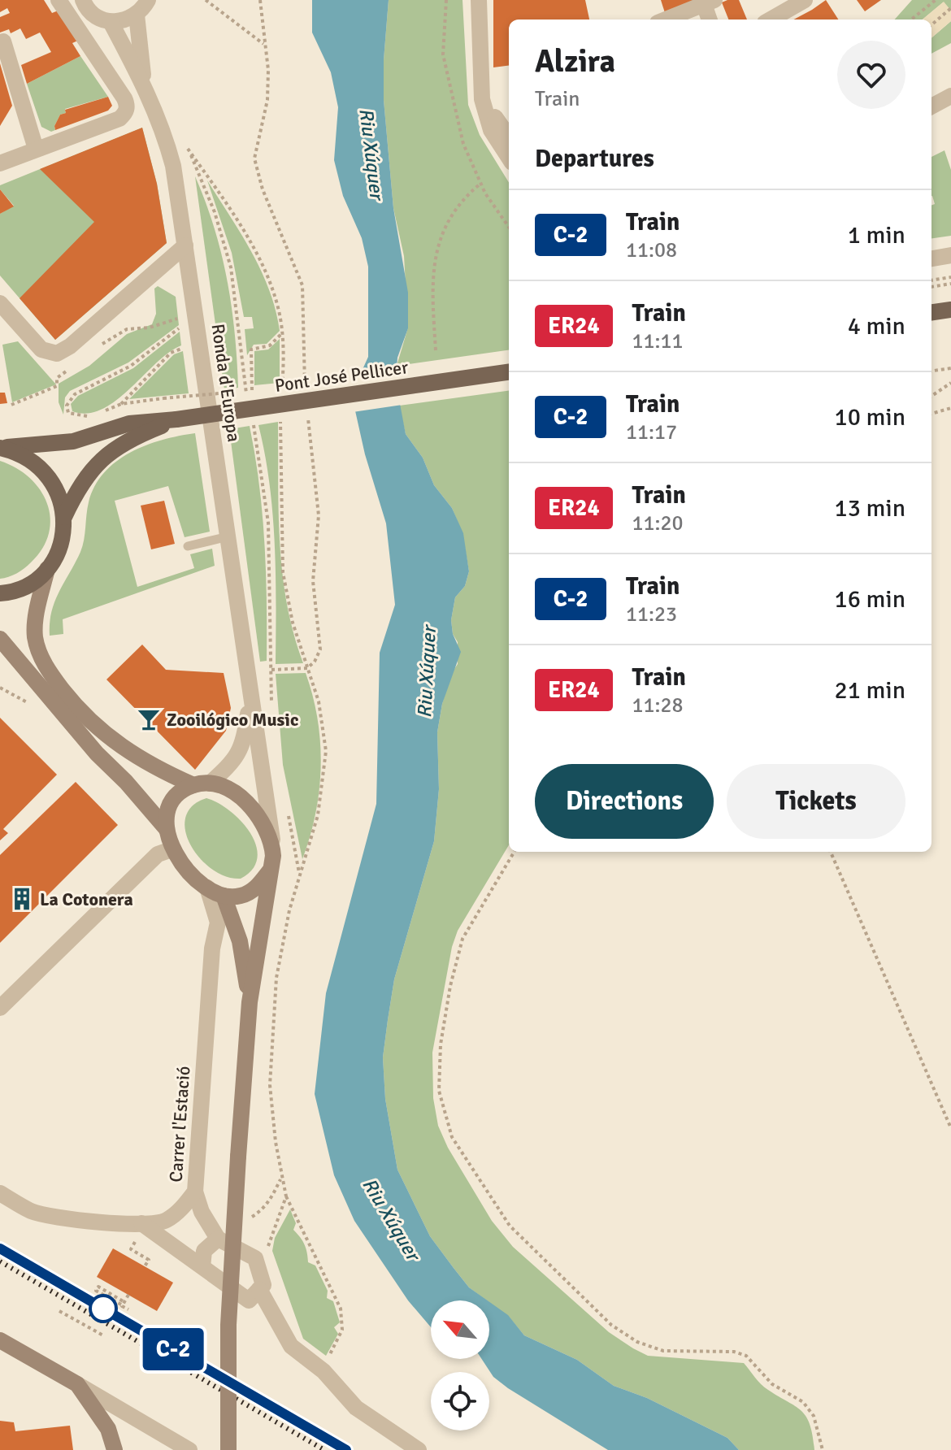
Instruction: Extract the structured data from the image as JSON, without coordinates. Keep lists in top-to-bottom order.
{
  "streets": {
    "main road": ["Pont José Pellicer"],
    "street": ["Ronda d'Europa", "Carrer l'Estació"]
  },
  "water": ["Riu Xúquer"],
  "places": {
    "bar": ["Zooilógico Music"],
    "building": ["La Cotonera"]
  },
  "north": "top left",
  "page": {
    "on_map": "C-2",
    "heading": [
      ["Alzira", "Train"],
      "Departures"
    ],
    "list": [
      {
        "mark": "C-2",
        "name": "Train",
        "note": "11:08",
        "value": "1 min"
      },
      {
        "mark": "ER24",
        "name": "Train",
        "note": "11:11",
        "value": "4 min"
      },
      {
        "mark": "C-2",
        "name": "Train",
        "note": "11:17",
        "value": "10 min"
      },
      {
        "mark": "ER24",
        "name": "Train",
        "note": "11:20",
        "value": "13 min"
      },
      {
        "mark": "C-2",
        "name": "Train",
        "note": "11:23",
        "value": "16 min"
      },
      {
        "mark": "ER24",
        "name": "Train",
        "note": "11:28",
        "value": "21 min"
      }
    ],
    "buttons": ["Directions", "Tickets"]
  }
}
